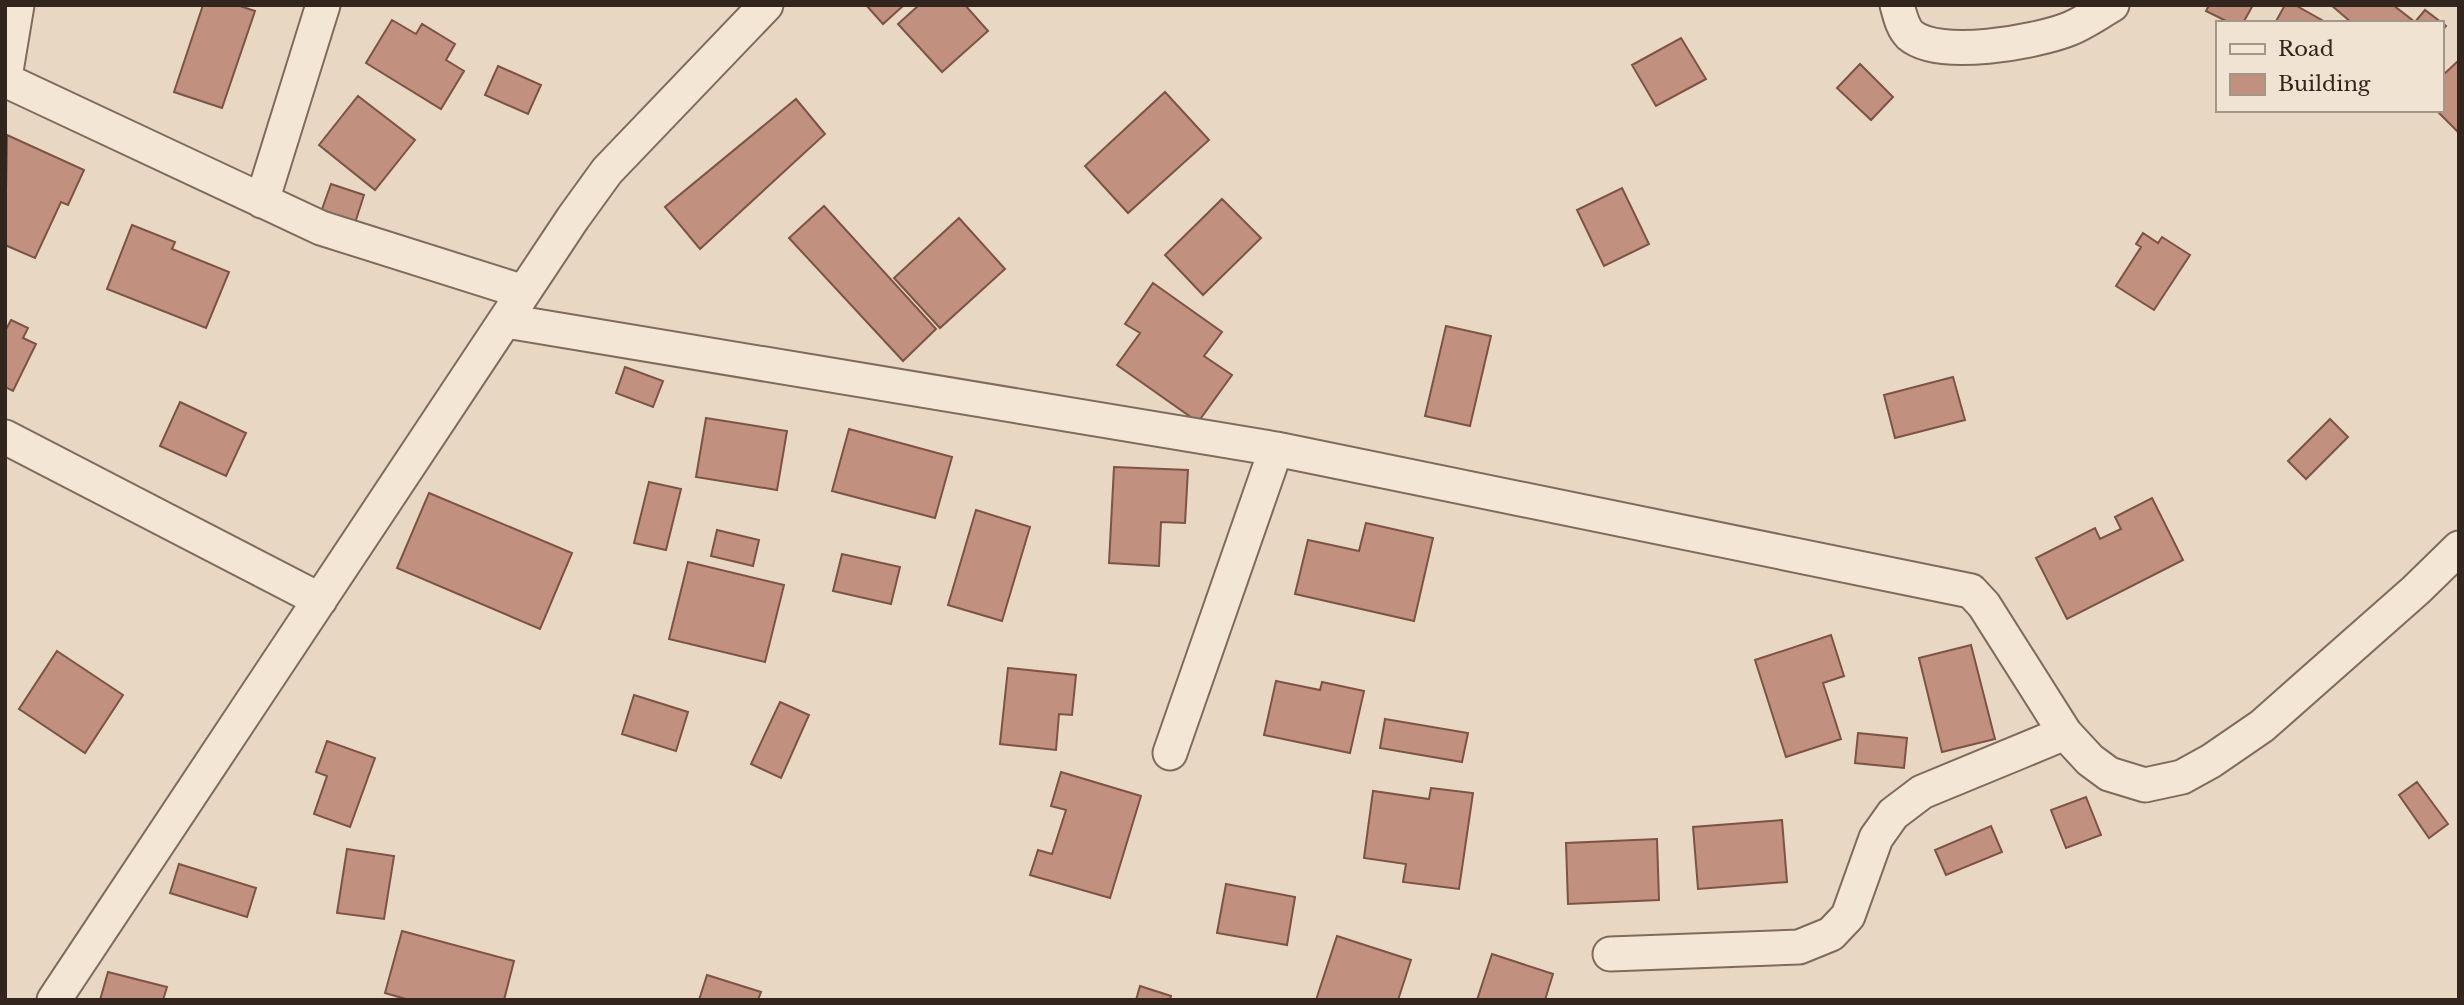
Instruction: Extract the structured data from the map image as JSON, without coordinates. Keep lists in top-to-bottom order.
{
  "legend": ["Road", "Building"]
}
